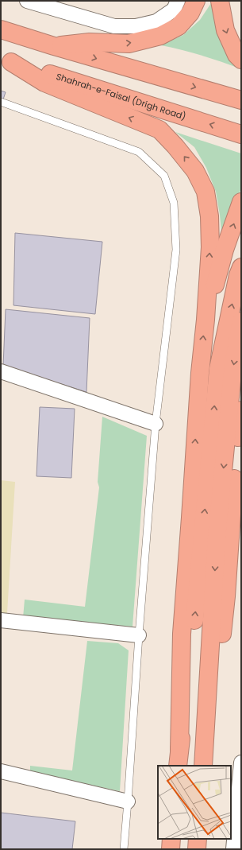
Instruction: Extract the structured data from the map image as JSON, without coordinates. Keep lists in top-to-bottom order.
{
  "streets": {
    "highway": ["Shahrah-e-Faisal (Drigh Road)"]
  }
}
